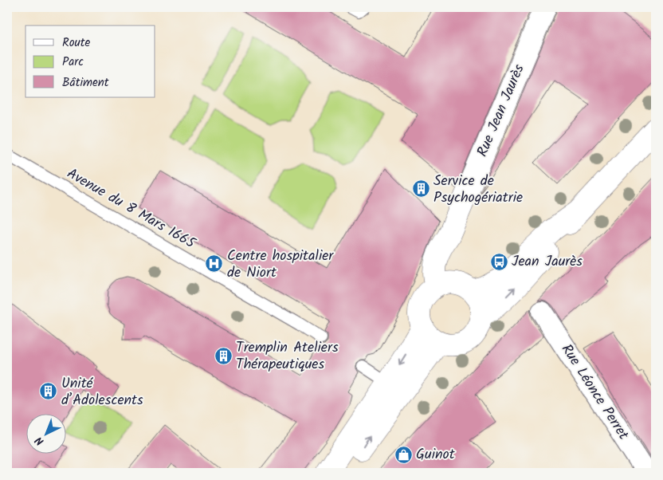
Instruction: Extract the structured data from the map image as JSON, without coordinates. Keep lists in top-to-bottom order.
{
  "streets": {
    "main road": ["Rue Jean Jaurès"],
    "street": ["Rue Léonce Perret"],
    "lane": ["Avenue du 8 Mars 1665"]
  },
  "places": {
    "building": ["Service de Psychogériatrie", "Tremplin Ateliers Thérapeutiques", "Unité d’Adolescents"],
    "bus stop": ["Jean Jaurès"],
    "hospital": ["Centre hospitalier de Niort"],
    "shop": ["Guinot"]
  },
  "legend": ["Route", "Parc", "Bâtiment"],
  "north": "bottom left"
}
